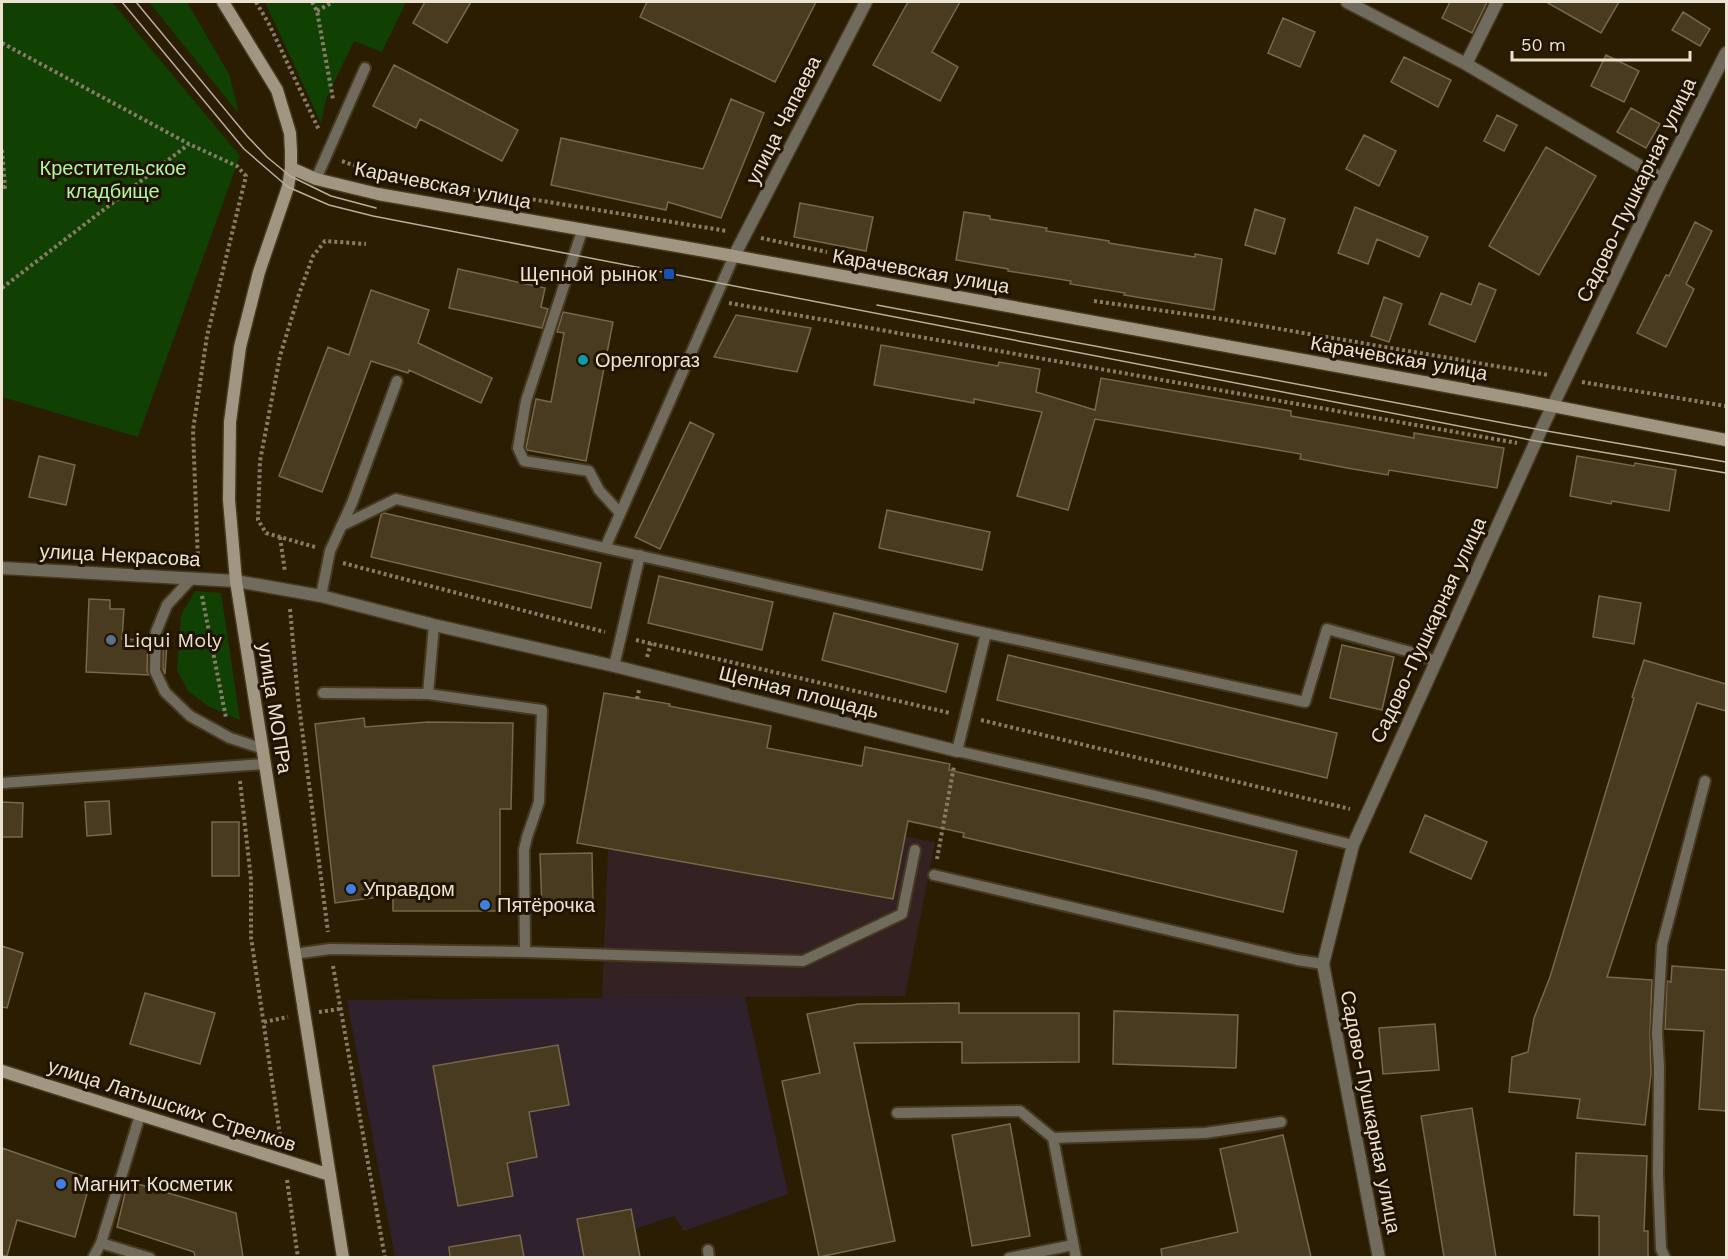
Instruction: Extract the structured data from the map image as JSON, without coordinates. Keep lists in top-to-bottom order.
{
  "streets": {
    "street": [
      "улица Чапаева",
      "Карачевская улица",
      "Садово-Пушкарная улица",
      "улица Некрасова",
      "Щепная площадь",
      "улица МОПРа",
      "улица Латышских Стрелков"
    ]
  },
  "crossings": [
    ["улица Чапаева", "Карачевская улица"],
    ["Карачевская улица", "Садово-Пушкарная улица"],
    ["Карачевская улица", "улица МОПРа"],
    ["Садово-Пушкарная улица", "Щепная площадь"],
    ["улица Некрасова", "Щепная площадь"],
    ["улица Некрасова", "улица МОПРа"],
    ["Щепная площадь", "улица МОПРа"],
    ["улица МОПРа", "улица Латышских Стрелков"]
  ],
  "parks": ["Крестительское кладбище"],
  "places": {
    "transit": ["Щепной рынок"],
    "other": [
      "Орелгоргаз",
      "Liqui Moly",
      "Управдом",
      "Пятёрочка",
      "Магнит Косметик"
    ]
  },
  "scale_bar": "50 m"
}
